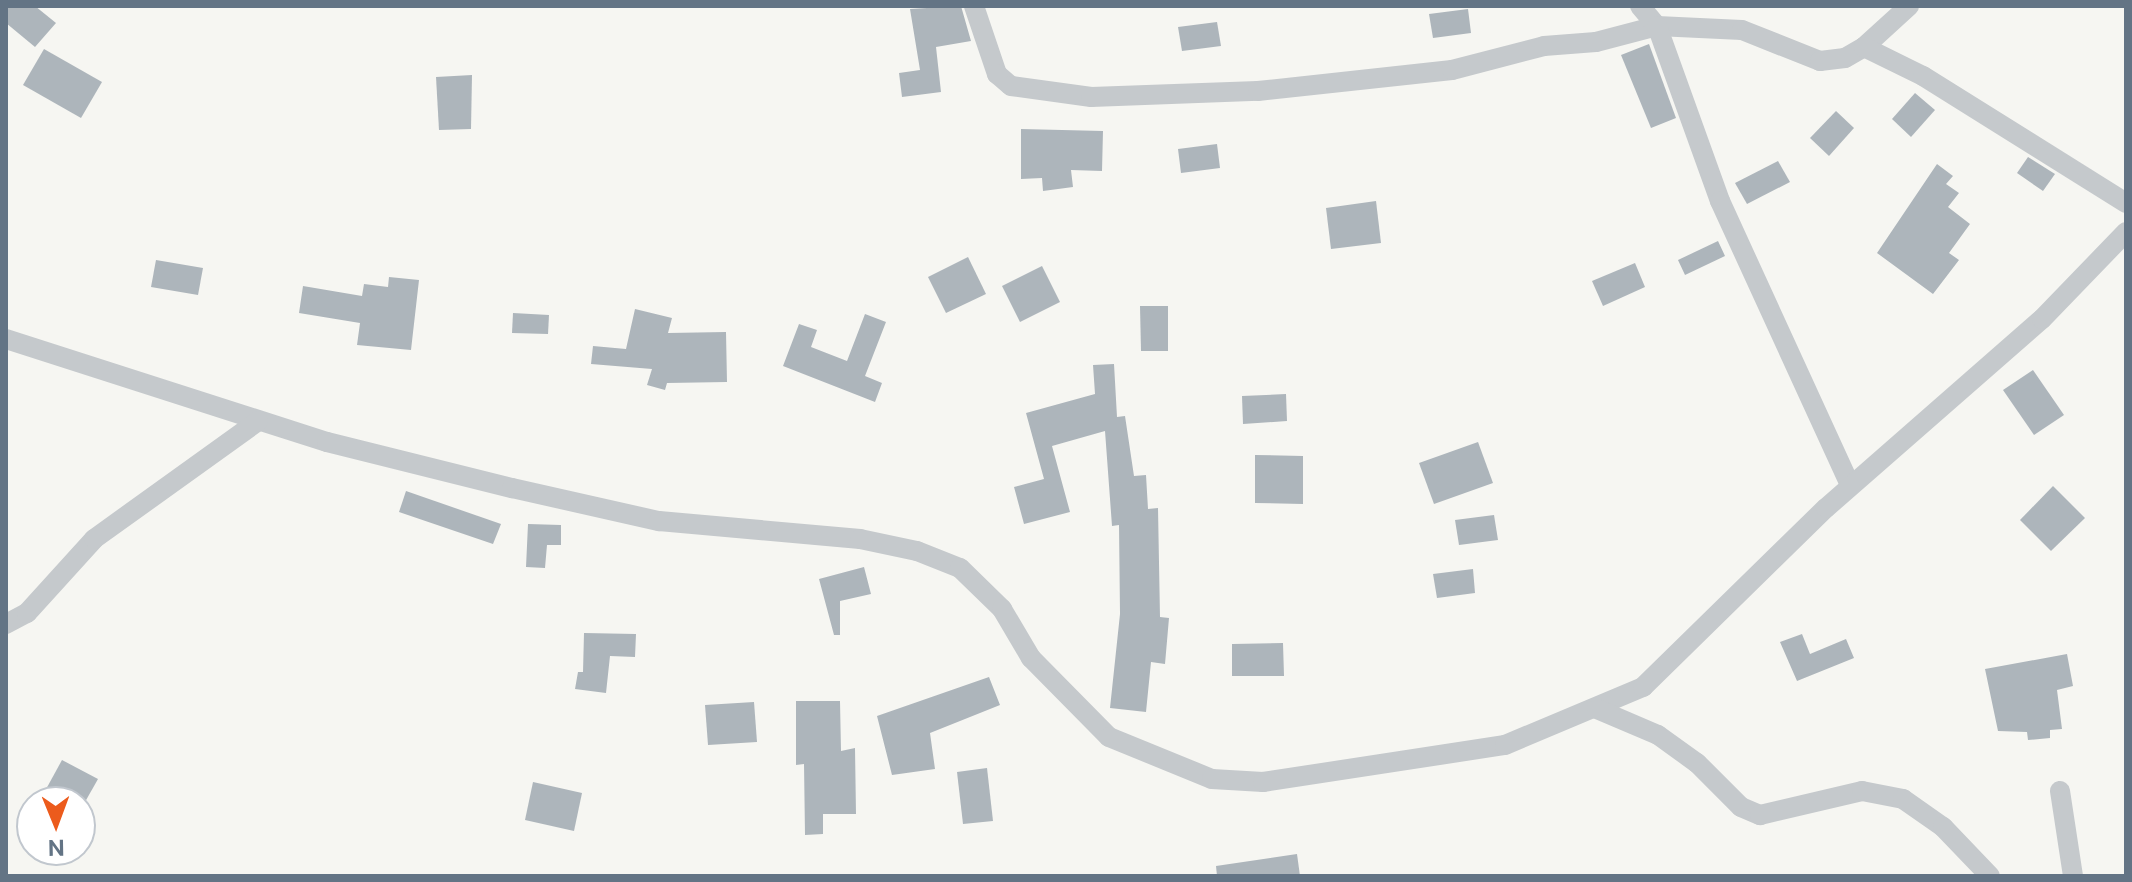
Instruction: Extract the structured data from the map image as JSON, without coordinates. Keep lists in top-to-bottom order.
{
  "north": "bottom"
}
